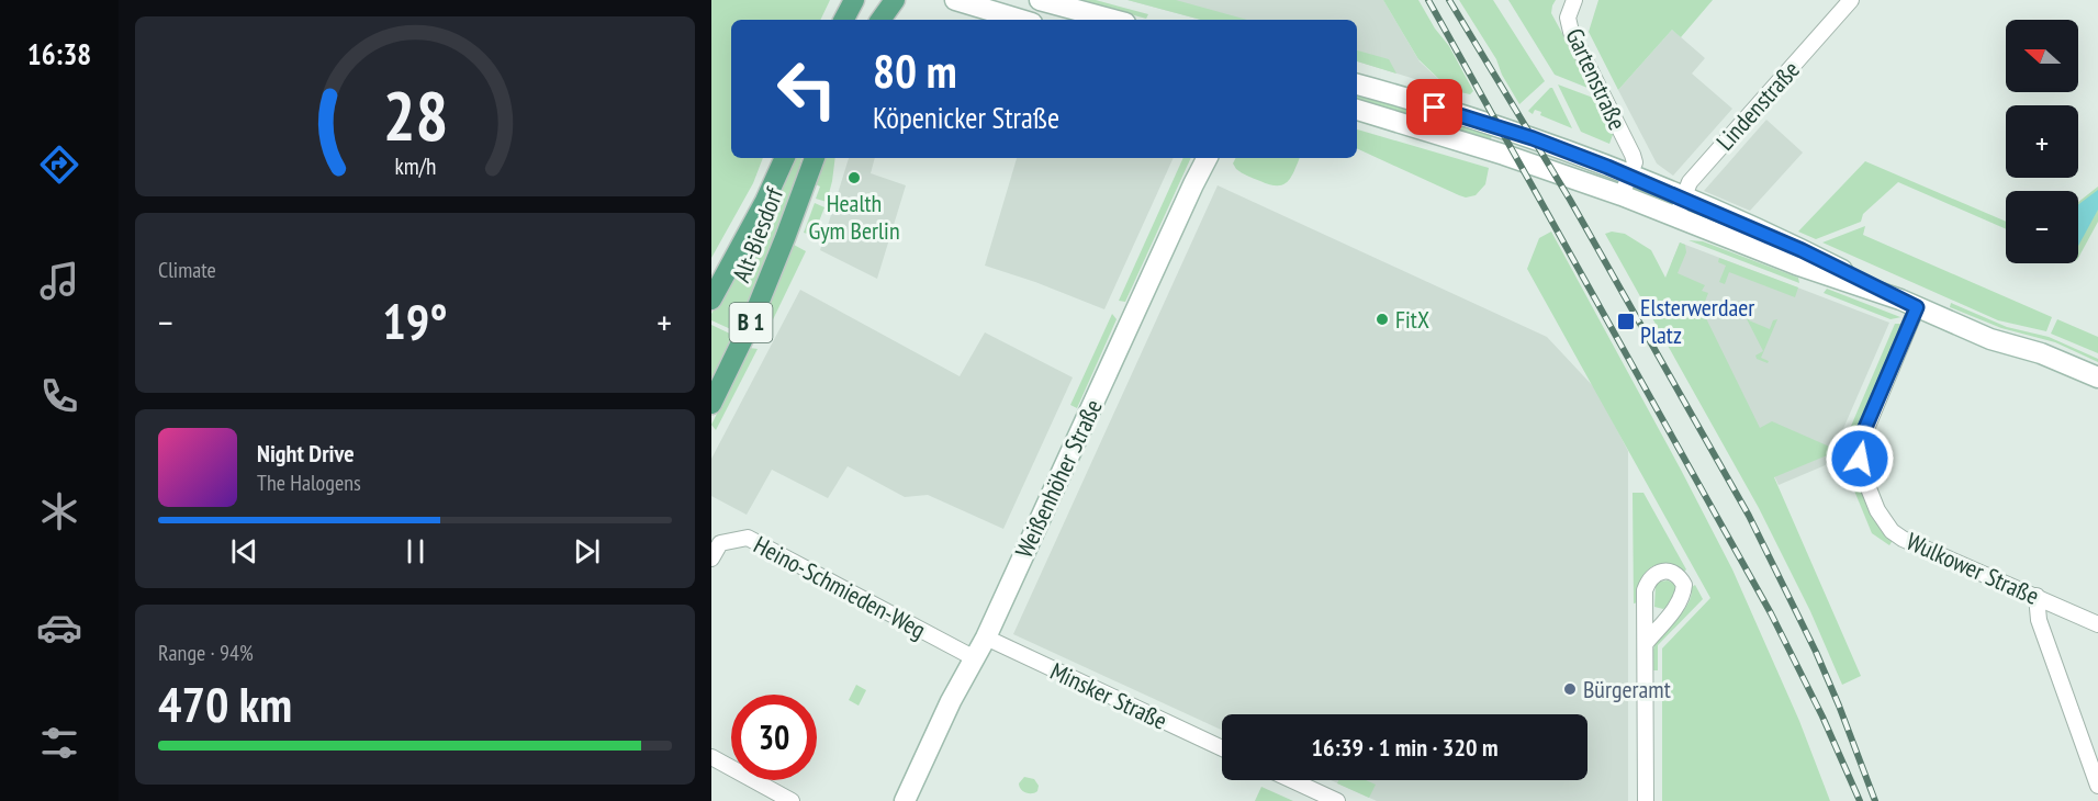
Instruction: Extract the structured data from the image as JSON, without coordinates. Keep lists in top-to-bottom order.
{
  "streets": {
    "main road": ["Alt-Biesdorf", "B 1", "Weißenhöher Straße"],
    "street": [
      "Gartenstraße",
      "Lindenstraße",
      "Wulkower Straße",
      "Heino-Schmieden-Weg",
      "Minsker Straße"
    ]
  },
  "crossings": [
    ["Weißenhöher Straße", "Heino-Schmieden-Weg"],
    ["Weißenhöher Straße", "Minsker Straße"]
  ],
  "places": {
    "other": ["Health Gym Berlin", "FitX", "Bürgeramt"],
    "transit": ["Elsterwerdaer Platz"]
  },
  "north": "left",
  "page": {
    "tabs": "16:38",
    "map_buttons": ["+", "−"],
    "turn": ["80 m", "Köpenicker Straße"],
    "tile": [
      "Climate",
      ["Range · 94%", "470 km"]
    ],
    "heat": ["−", "19°", "+"],
    "song": ["Night Drive", "The Halogens"],
    "limit": "30",
    "trip": "16:39 · 1 min · 320 m",
    "gauge": ["28", "km/h"]
  }
}
